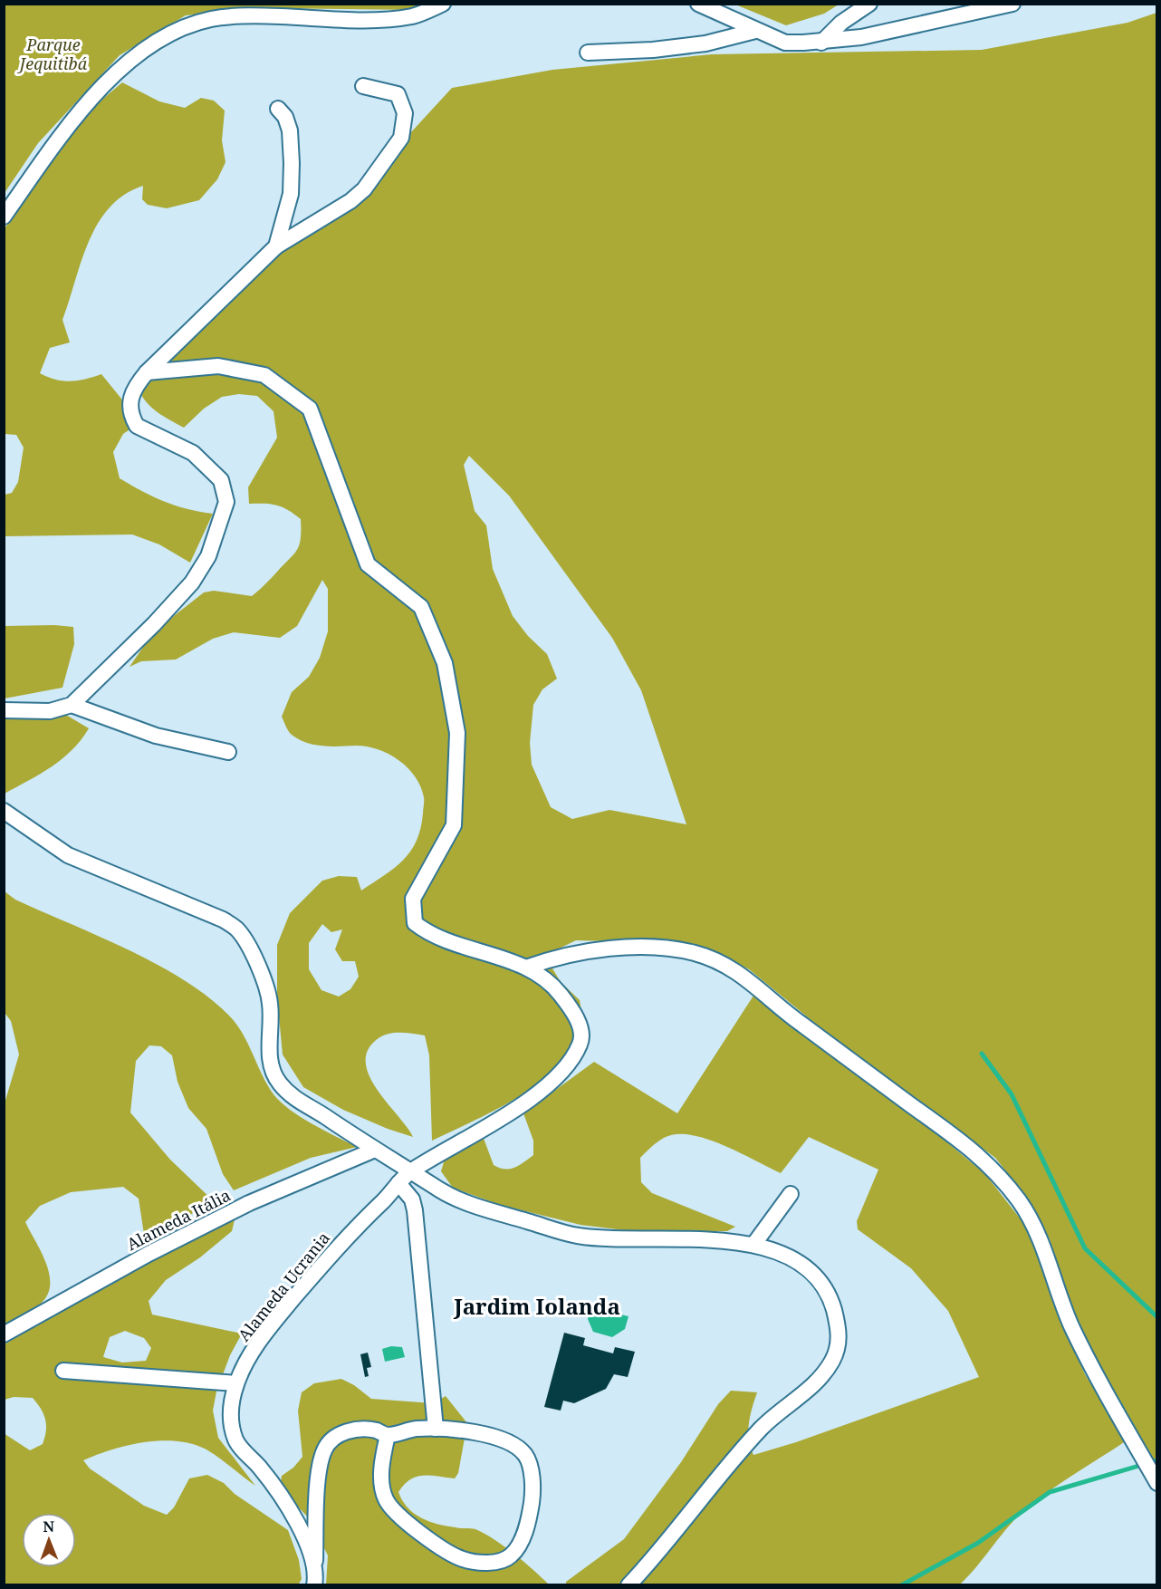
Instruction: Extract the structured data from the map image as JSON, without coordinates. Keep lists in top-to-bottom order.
{
  "streets": {
    "street": ["Alameda Itália", "Alameda Ucrania"]
  },
  "districts": ["Jardim Iolanda"],
  "parks": ["Parque Jequitibá"],
  "north": "top"
}
